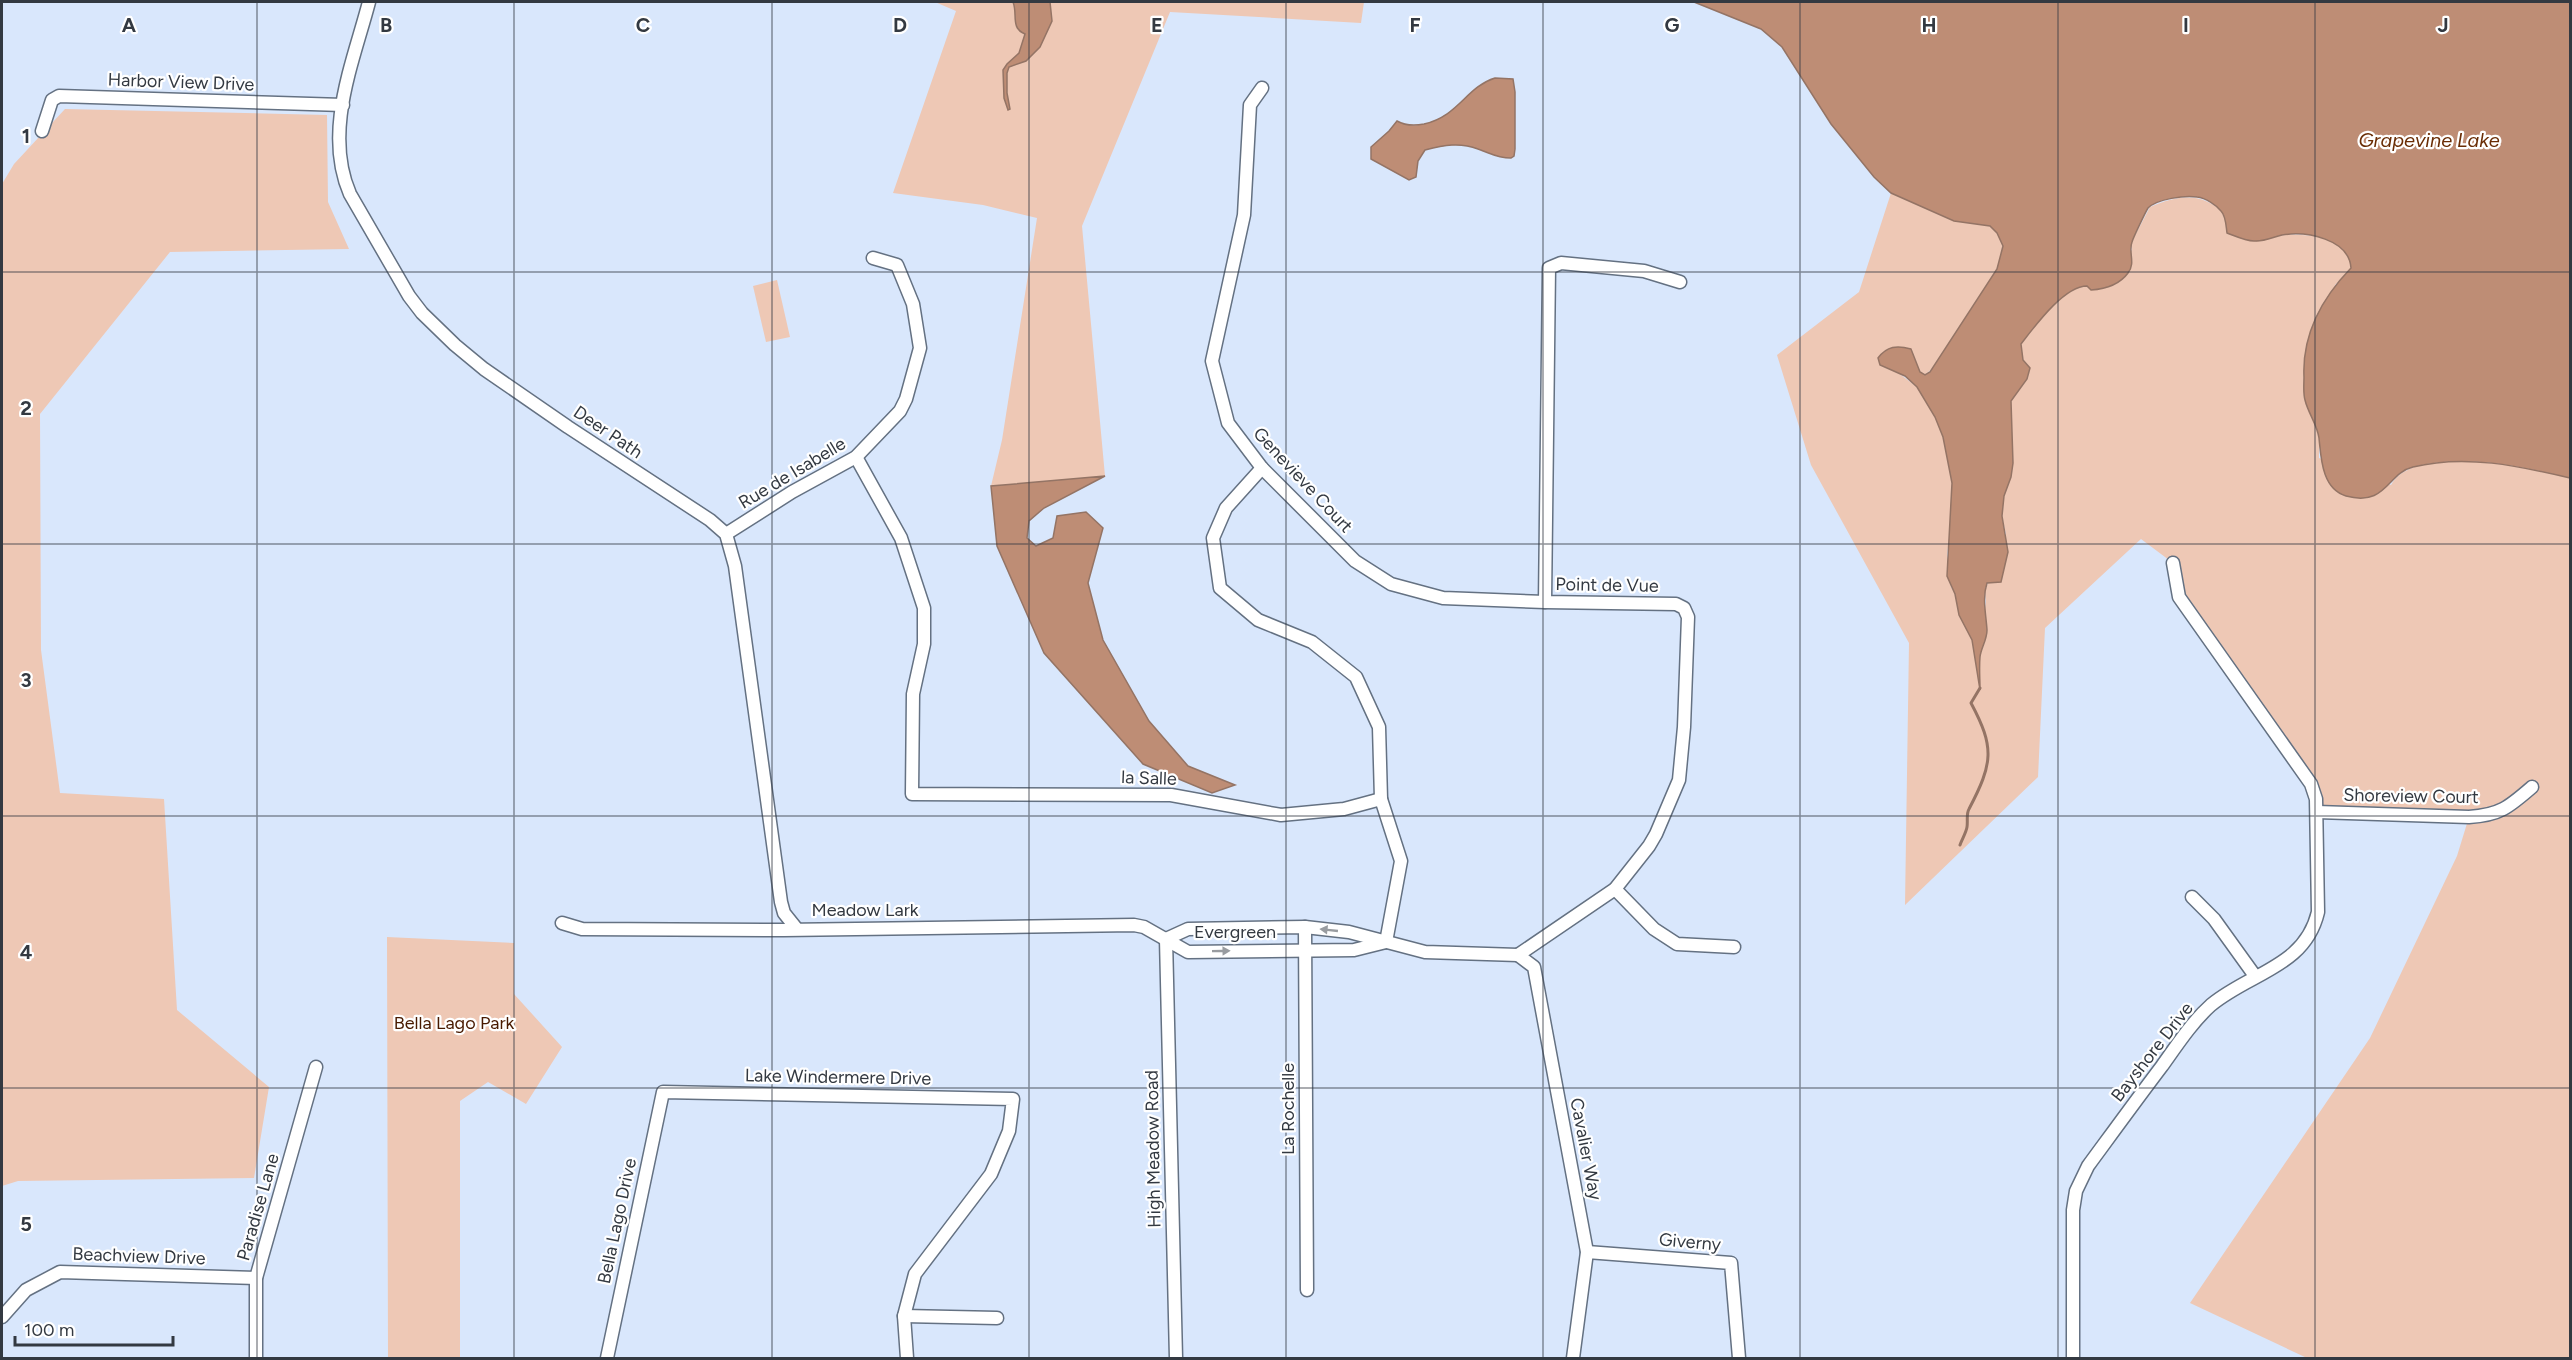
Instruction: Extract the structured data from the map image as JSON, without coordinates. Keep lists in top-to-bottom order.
{
  "streets": {
    "street": [
      "Harbor View Drive",
      "Deer Path",
      "Rue de Isabelle",
      "Genevieve Court",
      "Point de Vue",
      "la Salle",
      "Shoreview Court",
      "Meadow Lark",
      "Evergreen",
      "Bayshore Drive",
      "Lake Windermere Drive",
      "La Rochelle",
      "High Meadow Road",
      "Cavalier Way",
      "Paradise Lane",
      "Bella Lago Drive",
      "Giverny",
      "Beachview Drive"
    ]
  },
  "crossings": [
    ["Harbor View Drive", "Deer Path"],
    ["Deer Path", "Rue de Isabelle"],
    ["Rue de Isabelle", "la Salle"],
    ["Genevieve Court", "Point de Vue"],
    ["Point de Vue", "Evergreen"],
    ["Point de Vue", "Cavalier Way"],
    ["Shoreview Court", "Bayshore Drive"],
    ["Meadow Lark", "Evergreen"],
    ["Meadow Lark", "High Meadow Road"],
    ["Evergreen", "La Rochelle"],
    ["Evergreen", "High Meadow Road"],
    ["Evergreen", "Cavalier Way"],
    ["Lake Windermere Drive", "Bella Lago Drive"],
    ["Cavalier Way", "Giverny"],
    ["Paradise Lane", "Beachview Drive"]
  ],
  "water": ["Grapevine Lake"],
  "parks": ["Bella Lago Park"],
  "scale_bar": "100 m",
  "grid": {
    "columns": [
      "A",
      "B",
      "C",
      "D",
      "E",
      "F",
      "G",
      "H",
      "I",
      "J"
    ],
    "rows": [
      "1",
      "2",
      "3",
      "4",
      "5"
    ]
  }
}
